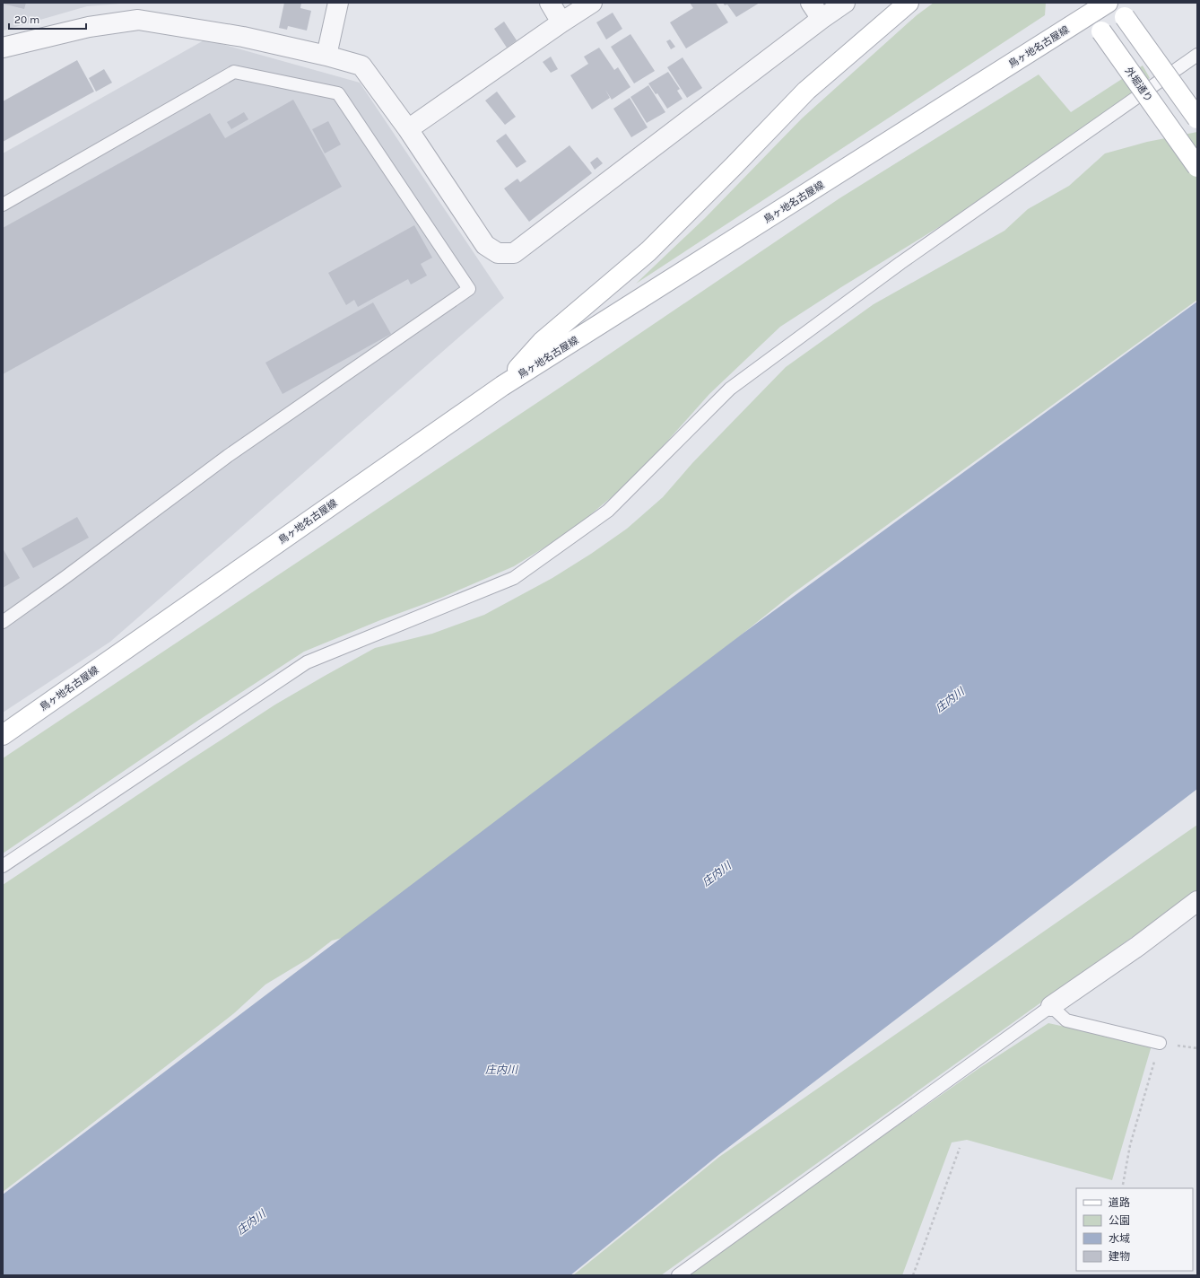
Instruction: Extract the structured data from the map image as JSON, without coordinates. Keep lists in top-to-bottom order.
{
  "streets": {
    "main road": ["鳥ヶ地名古屋線", "外堀通り"]
  },
  "crossings": [
    ["鳥ヶ地名古屋線", "外堀通り"]
  ],
  "water": ["庄内川"],
  "legend": [
    "道路",
    "公園",
    "水域",
    "建物"
  ],
  "scale_bar": "20 m"
}
